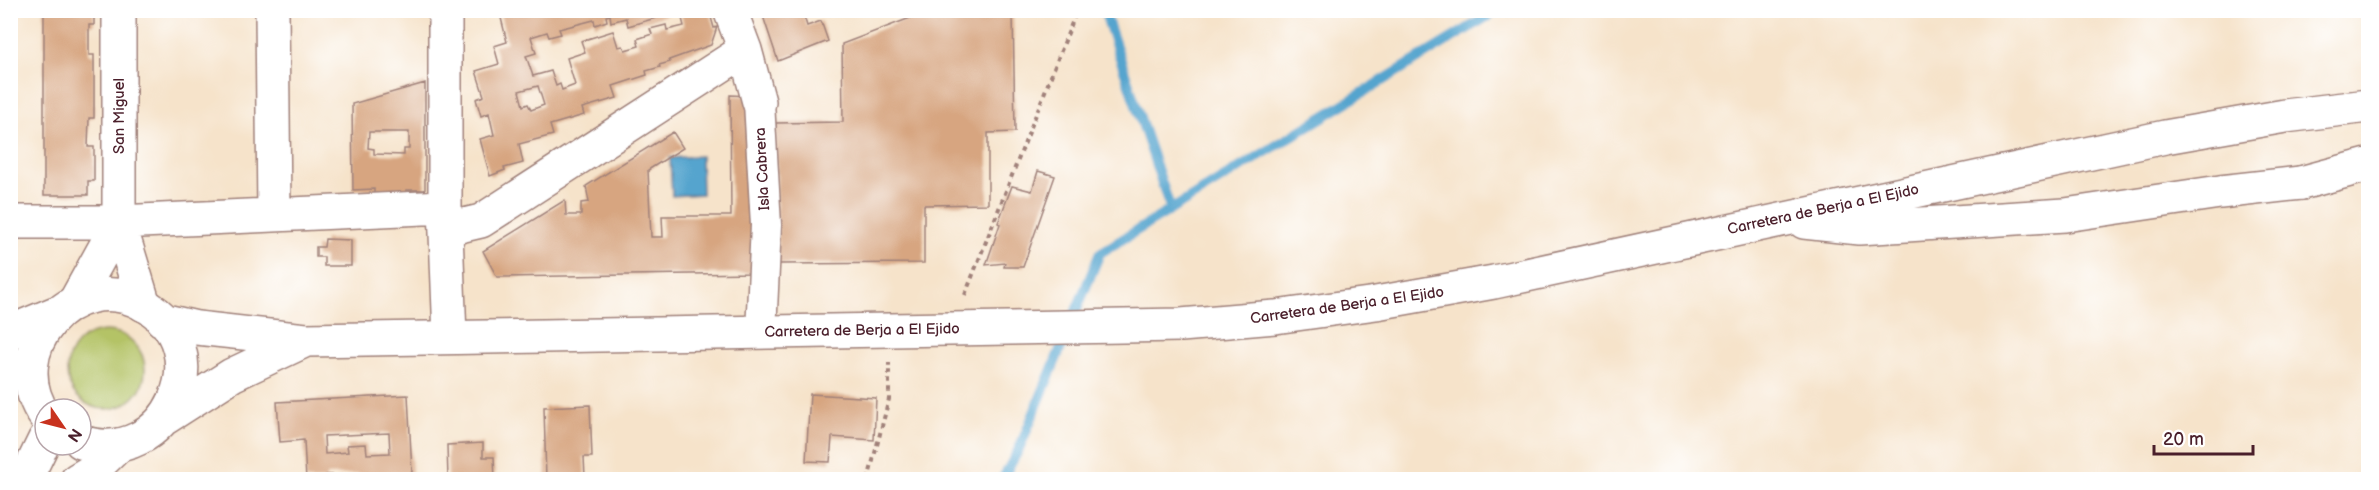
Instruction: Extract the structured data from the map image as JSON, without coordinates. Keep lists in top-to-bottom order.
{
  "streets": {
    "main road": ["San Miguel", "Isla Cabrera", "Carretera de Berja a El Ejido"]
  },
  "crossings": [
    ["San Miguel", "Carretera de Berja a El Ejido"],
    ["Isla Cabrera", "Carretera de Berja a El Ejido"]
  ],
  "scale_bar": "20 m",
  "north": "bottom right"
}
